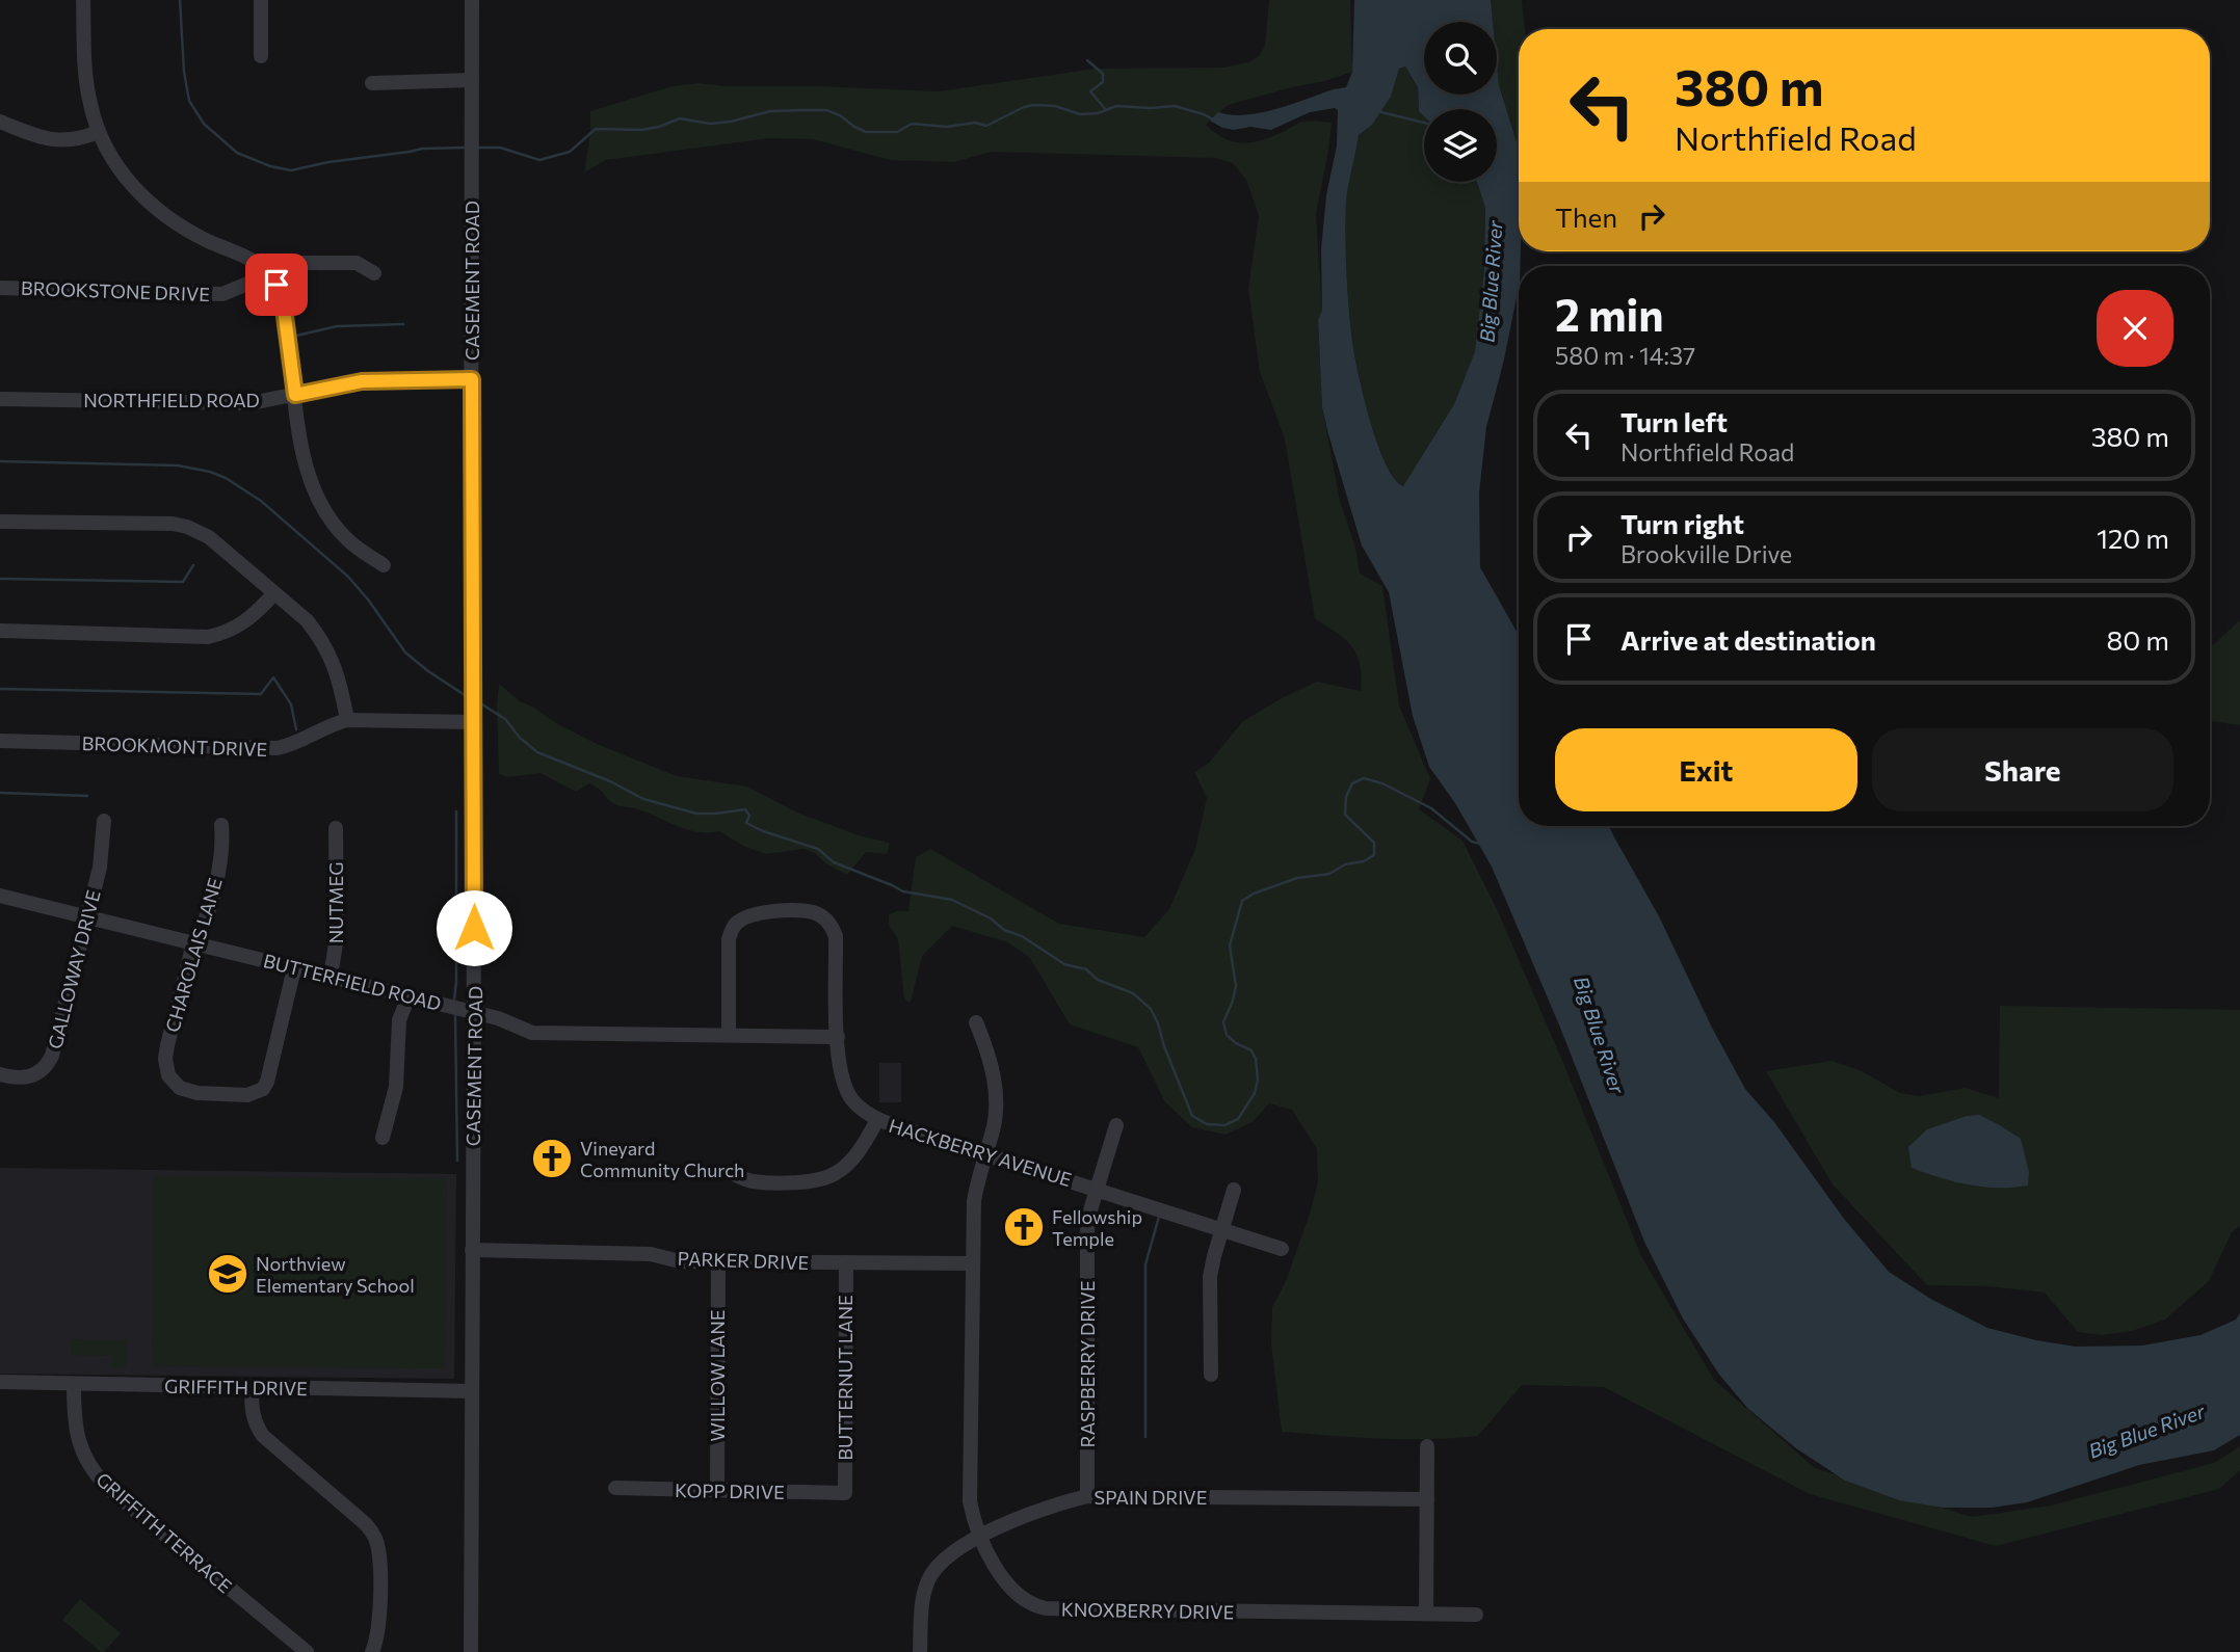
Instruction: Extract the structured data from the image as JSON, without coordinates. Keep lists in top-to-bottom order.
{
  "streets": {
    "street": [
      "CASEMENT ROAD",
      "BROOKSTONE DRIVE",
      "NORTHFIELD ROAD",
      "BROOKMONT DRIVE",
      "NUTMEG",
      "CHAROLAIS LANE",
      "GALLOWAY DRIVE",
      "BUTTERFIELD ROAD",
      "HACKBERRY AVENUE",
      "PARKER DRIVE",
      "RASPBERRY DRIVE",
      "WILLOW LANE",
      "BUTTERNUT LANE",
      "GRIFFITH DRIVE",
      "KOPP DRIVE",
      "SPAIN DRIVE",
      "GRIFFITH TERRACE",
      "KNOXBERRY DRIVE"
    ]
  },
  "crossings": [
    ["CASEMENT ROAD", "NORTHFIELD ROAD"],
    ["CASEMENT ROAD", "BROOKMONT DRIVE"],
    ["CASEMENT ROAD", "BUTTERFIELD ROAD"],
    ["CASEMENT ROAD", "PARKER DRIVE"],
    ["CASEMENT ROAD", "GRIFFITH DRIVE"],
    ["NUTMEG", "BUTTERFIELD ROAD"],
    ["CHAROLAIS LANE", "BUTTERFIELD ROAD"],
    ["GALLOWAY DRIVE", "BUTTERFIELD ROAD"],
    ["BUTTERFIELD ROAD", "HACKBERRY AVENUE"],
    ["HACKBERRY AVENUE", "RASPBERRY DRIVE"],
    ["HACKBERRY AVENUE", "KNOXBERRY DRIVE"],
    ["PARKER DRIVE", "WILLOW LANE"],
    ["PARKER DRIVE", "BUTTERNUT LANE"],
    ["PARKER DRIVE", "KNOXBERRY DRIVE"],
    ["RASPBERRY DRIVE", "SPAIN DRIVE"],
    ["WILLOW LANE", "KOPP DRIVE"],
    ["BUTTERNUT LANE", "KOPP DRIVE"],
    ["GRIFFITH DRIVE", "GRIFFITH TERRACE"],
    ["SPAIN DRIVE", "KNOXBERRY DRIVE"]
  ],
  "water": ["Big Blue River"],
  "places": {
    "church": ["Vineyard Community Church", "Fellowship Temple"],
    "school or university": ["Northview Elementary School"]
  },
  "page": {
    "turn": ["380 m", "Northfield Road"],
    "then": "Then",
    "heading": ["2 min", "580 m · 14:37"],
    "list": [
      {
        "name": "Turn left",
        "note": "Northfield Road",
        "value": "380 m"
      },
      {
        "name": "Turn right",
        "note": "Brookville Drive",
        "value": "120 m"
      },
      {
        "name": "Arrive at destination",
        "value": "80 m"
      }
    ],
    "buttons": ["Exit", "Share"]
  }
}
